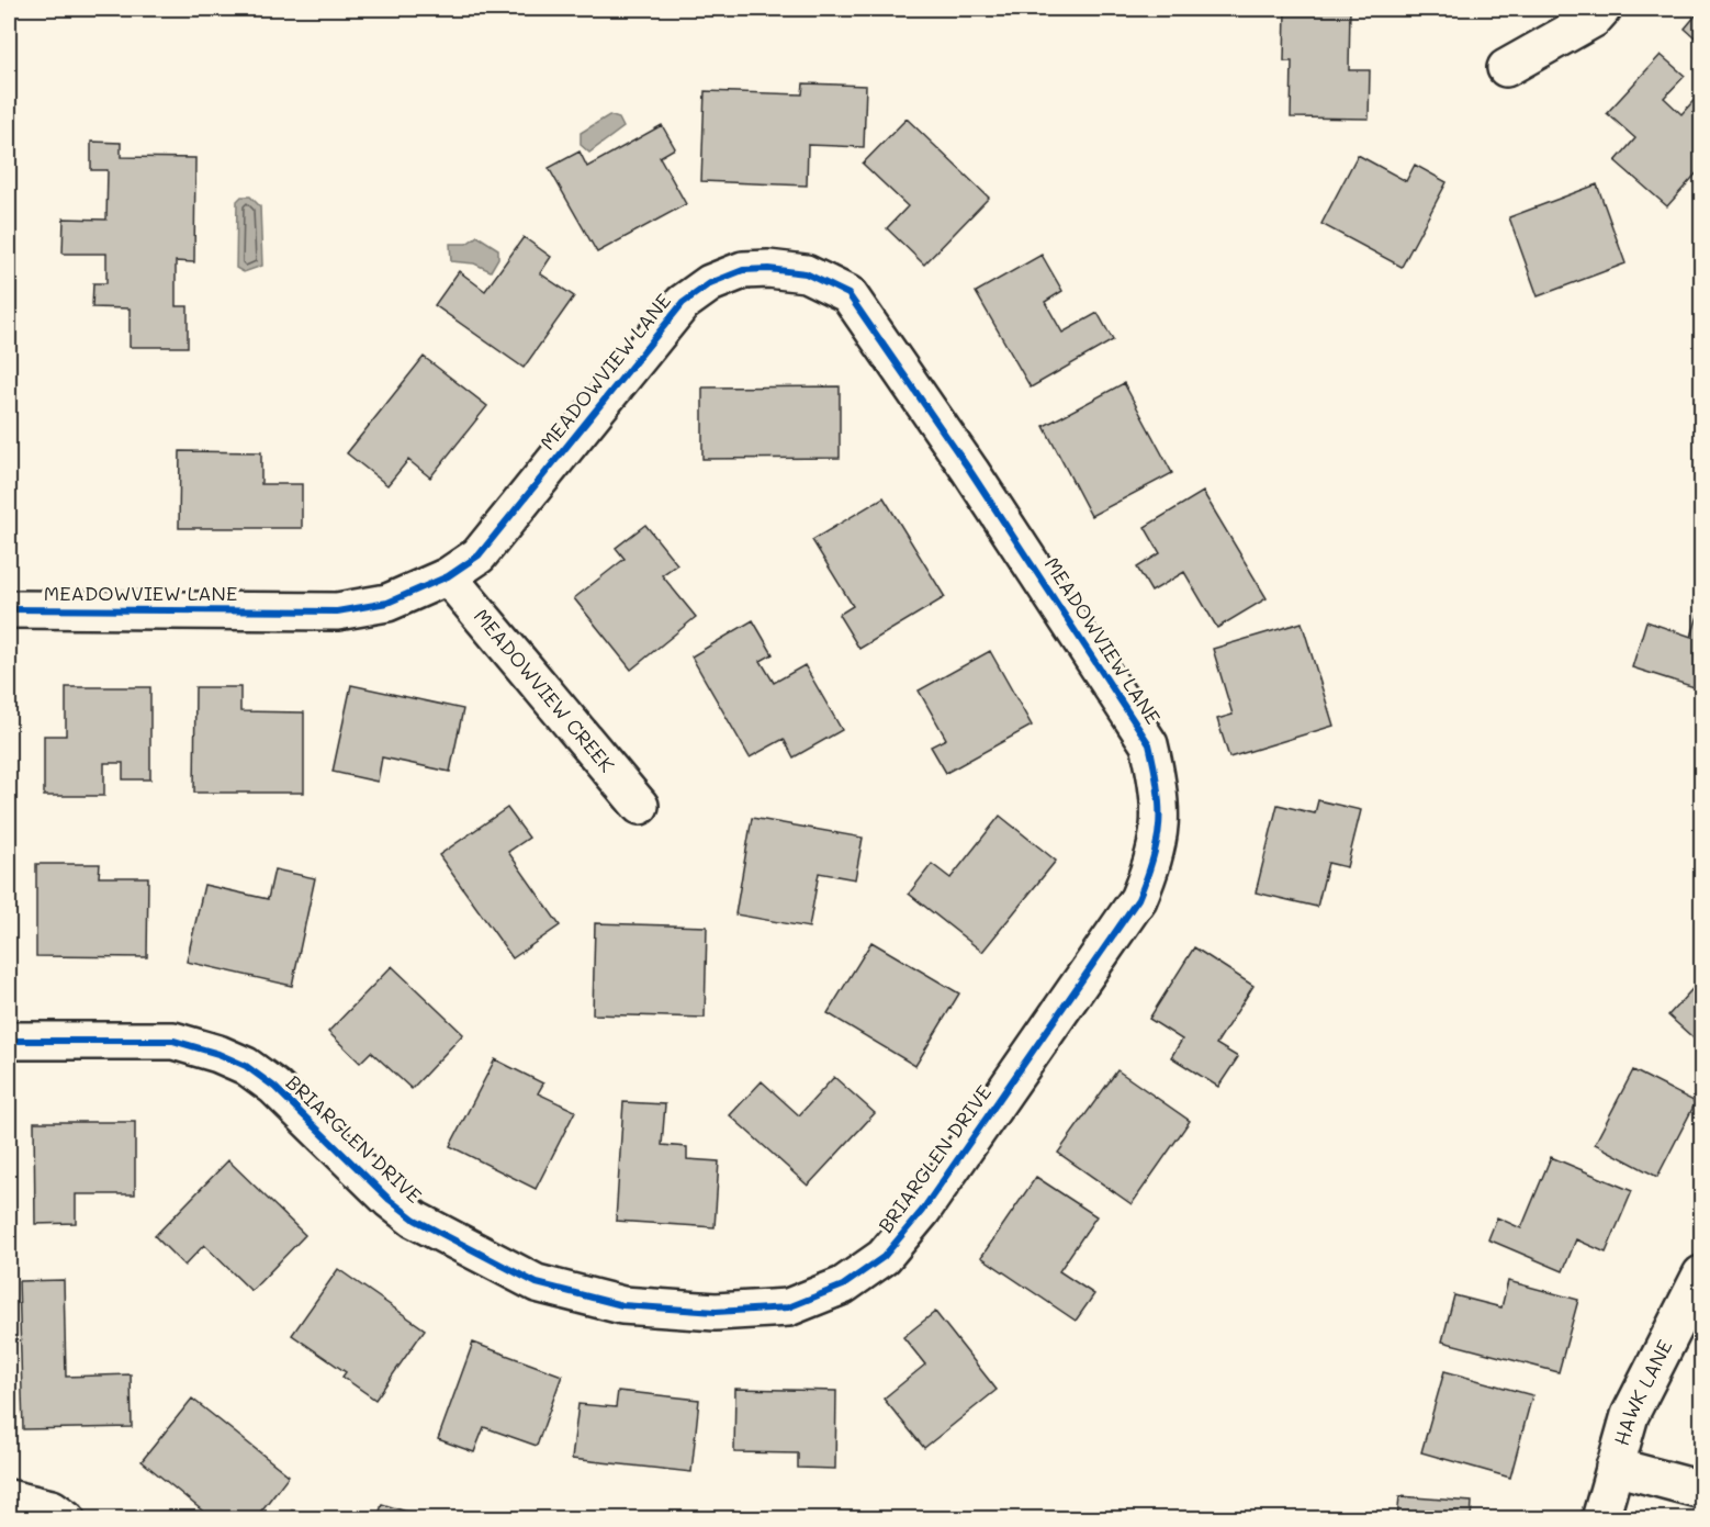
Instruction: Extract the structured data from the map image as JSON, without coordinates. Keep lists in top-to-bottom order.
{
  "streets": {
    "street": [
      "MEADOWVIEW LANE",
      "MEADOWVIEW CREEK",
      "BRIARGLEN DRIVE",
      "HAWK LANE"
    ]
  },
  "crossings": [
    ["MEADOWVIEW LANE", "MEADOWVIEW CREEK"],
    ["MEADOWVIEW LANE", "BRIARGLEN DRIVE"]
  ]
}
